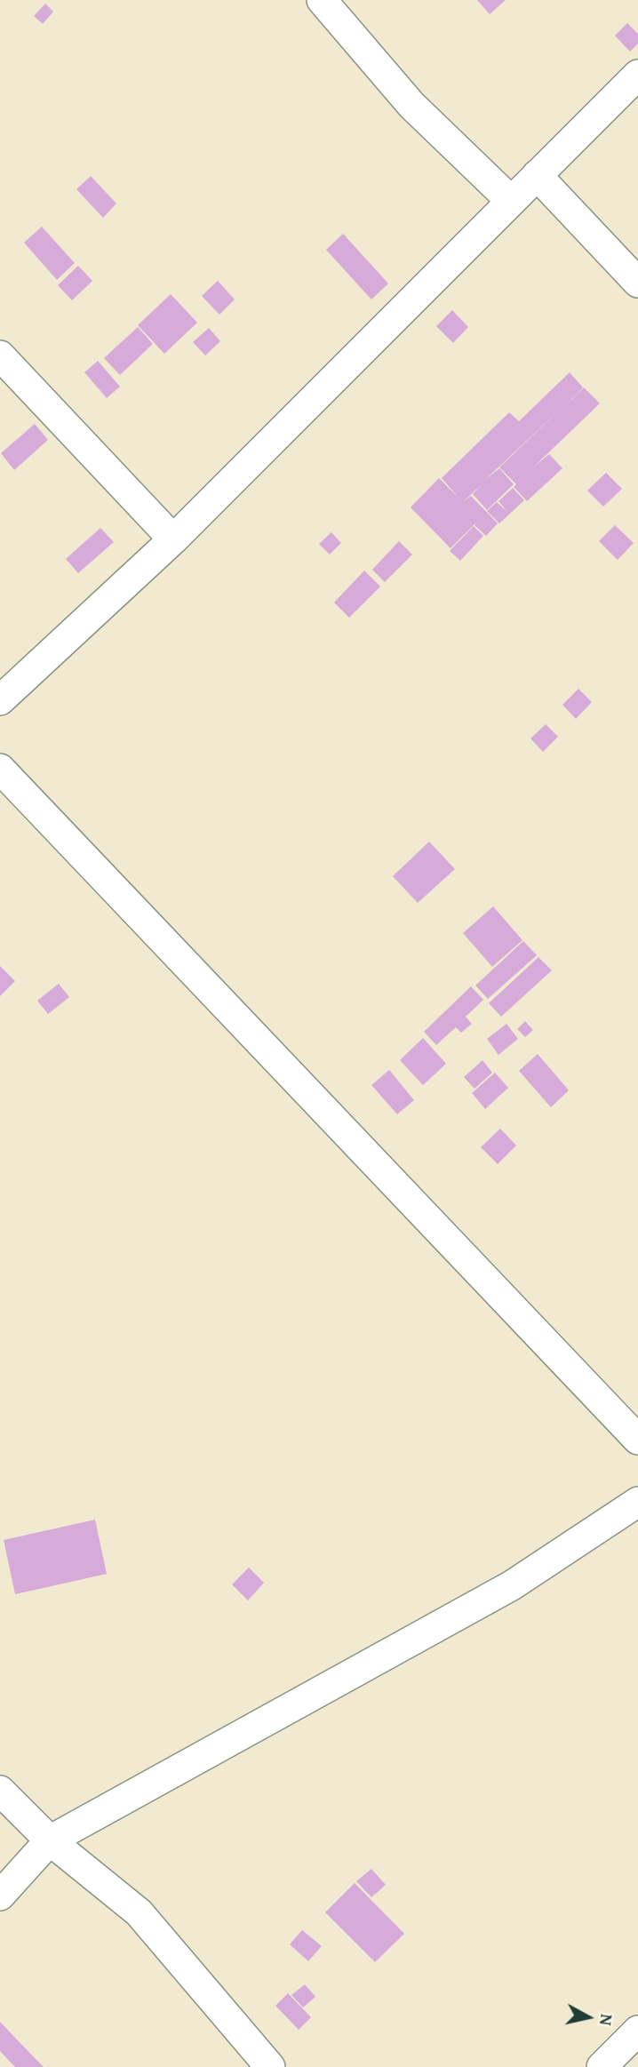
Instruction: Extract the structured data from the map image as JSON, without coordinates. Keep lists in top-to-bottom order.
{
  "north": "right"
}
